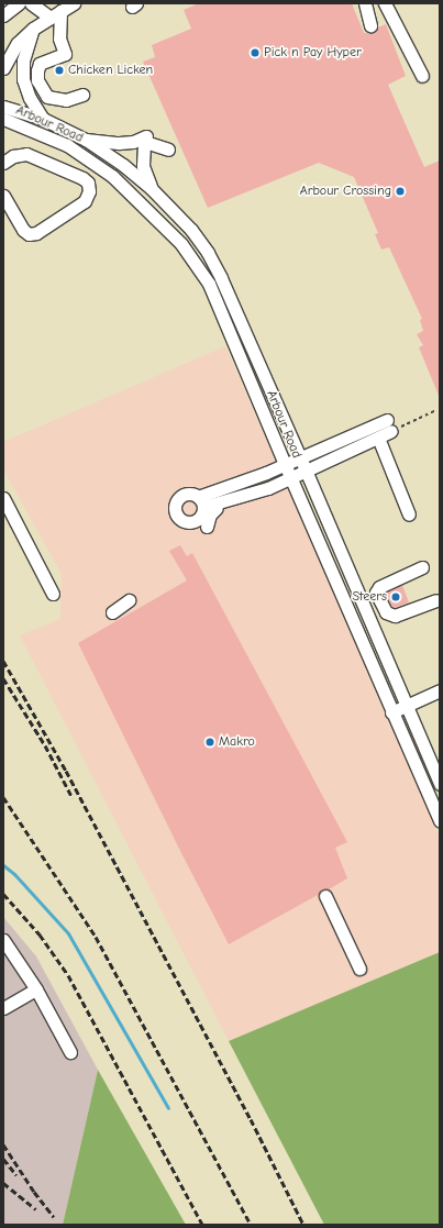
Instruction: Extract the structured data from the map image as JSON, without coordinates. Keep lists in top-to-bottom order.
{
  "streets": {
    "street": ["Arbour Road"]
  },
  "places": [
    "Pick n Pay Hyper",
    "Chicken Licken",
    "Arbour Crossing",
    "Steers",
    "Makro"
  ]
}
